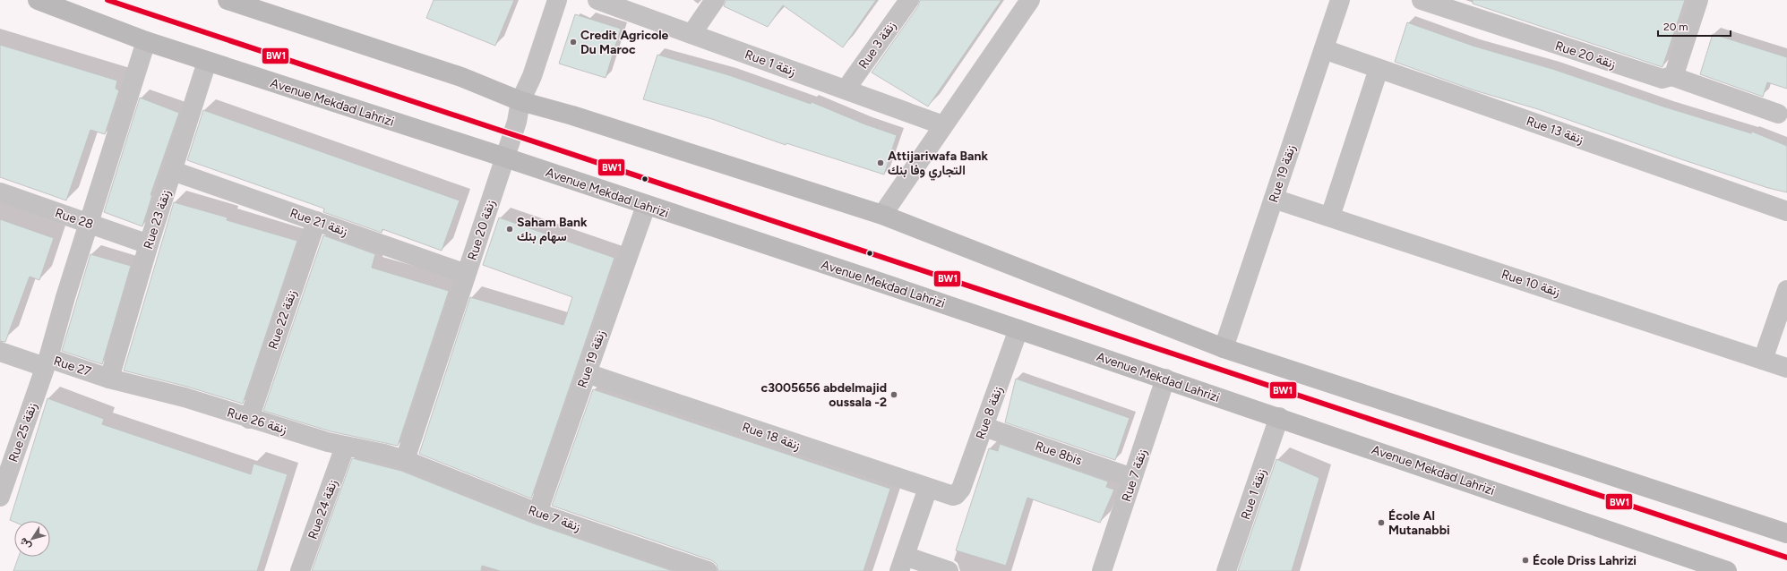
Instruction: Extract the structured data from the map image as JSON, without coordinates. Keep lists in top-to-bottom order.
{
  "streets": {
    "main road": ["Avenue Mekdad Lahrizi"],
    "street": [
      "Rue 3 زنقة",
      "Rue 20 زنقة",
      "Rue 1 زنقة",
      "Rue 13 زنقة",
      "Rue 19 زنقة",
      "Rue 28",
      "Rue 23 زنقة",
      "Rue 21 زنقة",
      "Rue 10 زنقة",
      "Rue 22 زنقة",
      "Rue 27",
      "Rue 8 زنقة",
      "Rue 26 زنقة",
      "Rue 25 زنقة",
      "Rue 18 زنقة",
      "Rue 8bis",
      "Rue 7 زنقة",
      "Rue 24 زنقة"
    ]
  },
  "crossings": [
    ["Rue 3 زنقة", "Rue 1 زنقة"],
    ["Rue 20 زنقة", "Avenue Mekdad Lahrizi"],
    ["Rue 20 زنقة", "Rue 21 زنقة"],
    ["Rue 20 زنقة", "Rue 26 زنقة"],
    ["Rue 20 زنقة", "Rue 7 زنقة"],
    ["Rue 1 زنقة", "Avenue Mekdad Lahrizi"],
    ["Avenue Mekdad Lahrizi", "Rue 19 زنقة"],
    ["Avenue Mekdad Lahrizi", "Rue 23 زنقة"],
    ["Avenue Mekdad Lahrizi", "Rue 8 زنقة"],
    ["Avenue Mekdad Lahrizi", "Rue 25 زنقة"],
    ["Avenue Mekdad Lahrizi", "Rue 7 زنقة"],
    ["Rue 13 زنقة", "Rue 19 زنقة"],
    ["Rue 19 زنقة", "Rue 10 زنقة"],
    ["Rue 19 زنقة", "Rue 18 زنقة"],
    ["Rue 19 زنقة", "Rue 7 زنقة"],
    ["Rue 28", "Rue 23 زنقة"],
    ["Rue 28", "Rue 25 زنقة"],
    ["Rue 23 زنقة", "Rue 21 زنقة"],
    ["Rue 23 زنقة", "Rue 27"],
    ["Rue 23 زنقة", "Rue 26 زنقة"],
    ["Rue 21 زنقة", "Rue 22 زنقة"],
    ["Rue 22 زنقة", "Rue 26 زنقة"],
    ["Rue 27", "Rue 26 زنقة"],
    ["Rue 27", "Rue 25 زنقة"],
    ["Rue 8 زنقة", "Rue 18 زنقة"],
    ["Rue 8 زنقة", "Rue 8bis"],
    ["Rue 26 زنقة", "Rue 7 زنقة"],
    ["Rue 26 زنقة", "Rue 24 زنقة"],
    ["Rue 8bis", "Rue 7 زنقة"]
  ],
  "places": [
    "Credit Agricole Du Maroc",
    "Attijariwafa Bank التجاري وفا بنك",
    "Saham Bank سهام بنك",
    "c3005656 abdelmajid oussala -2",
    "École Al Mutanabbi",
    "École Driss Lahrizi"
  ],
  "lines": ["transit line BW1"],
  "scale_bar": "20 m",
  "north": "bottom left"
}
